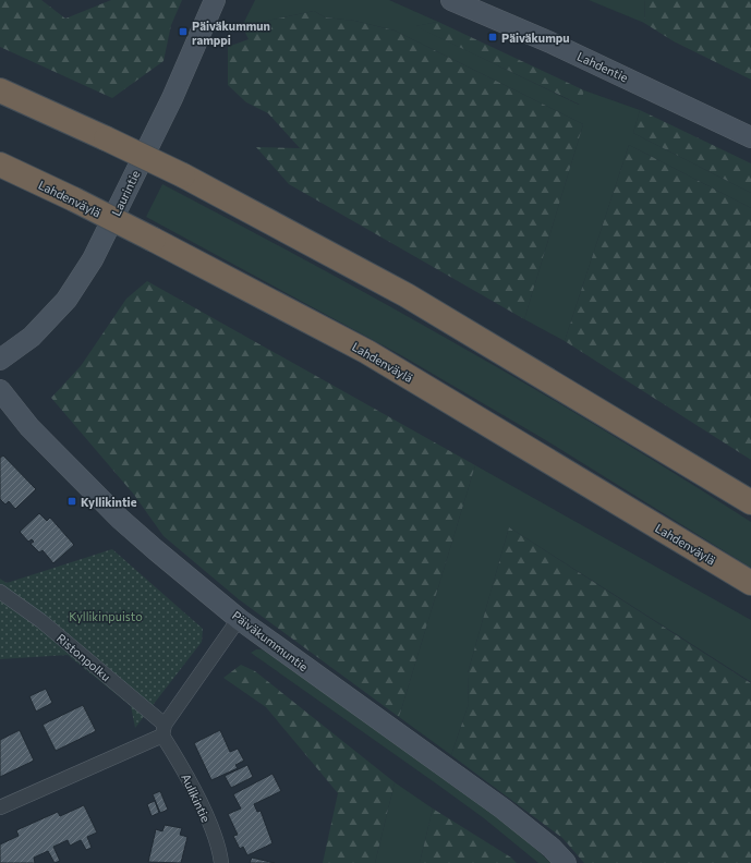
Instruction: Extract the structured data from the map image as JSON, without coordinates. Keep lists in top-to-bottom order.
{
  "streets": {
    "highway": ["Lahdenväylä"],
    "street": [
      "Lahdentie",
      "Laurintie",
      "Päiväkummuntie",
      "Ristonpolku",
      "Aulikintie"
    ]
  },
  "crossings": [
    ["Ristonpolku", "Aulikintie"]
  ],
  "parks": ["Kyllikinpuisto"],
  "places": {
    "transit": ["Päiväkummun ramppi", "Päiväkumpu", "Kyllikintie"]
  }
}
